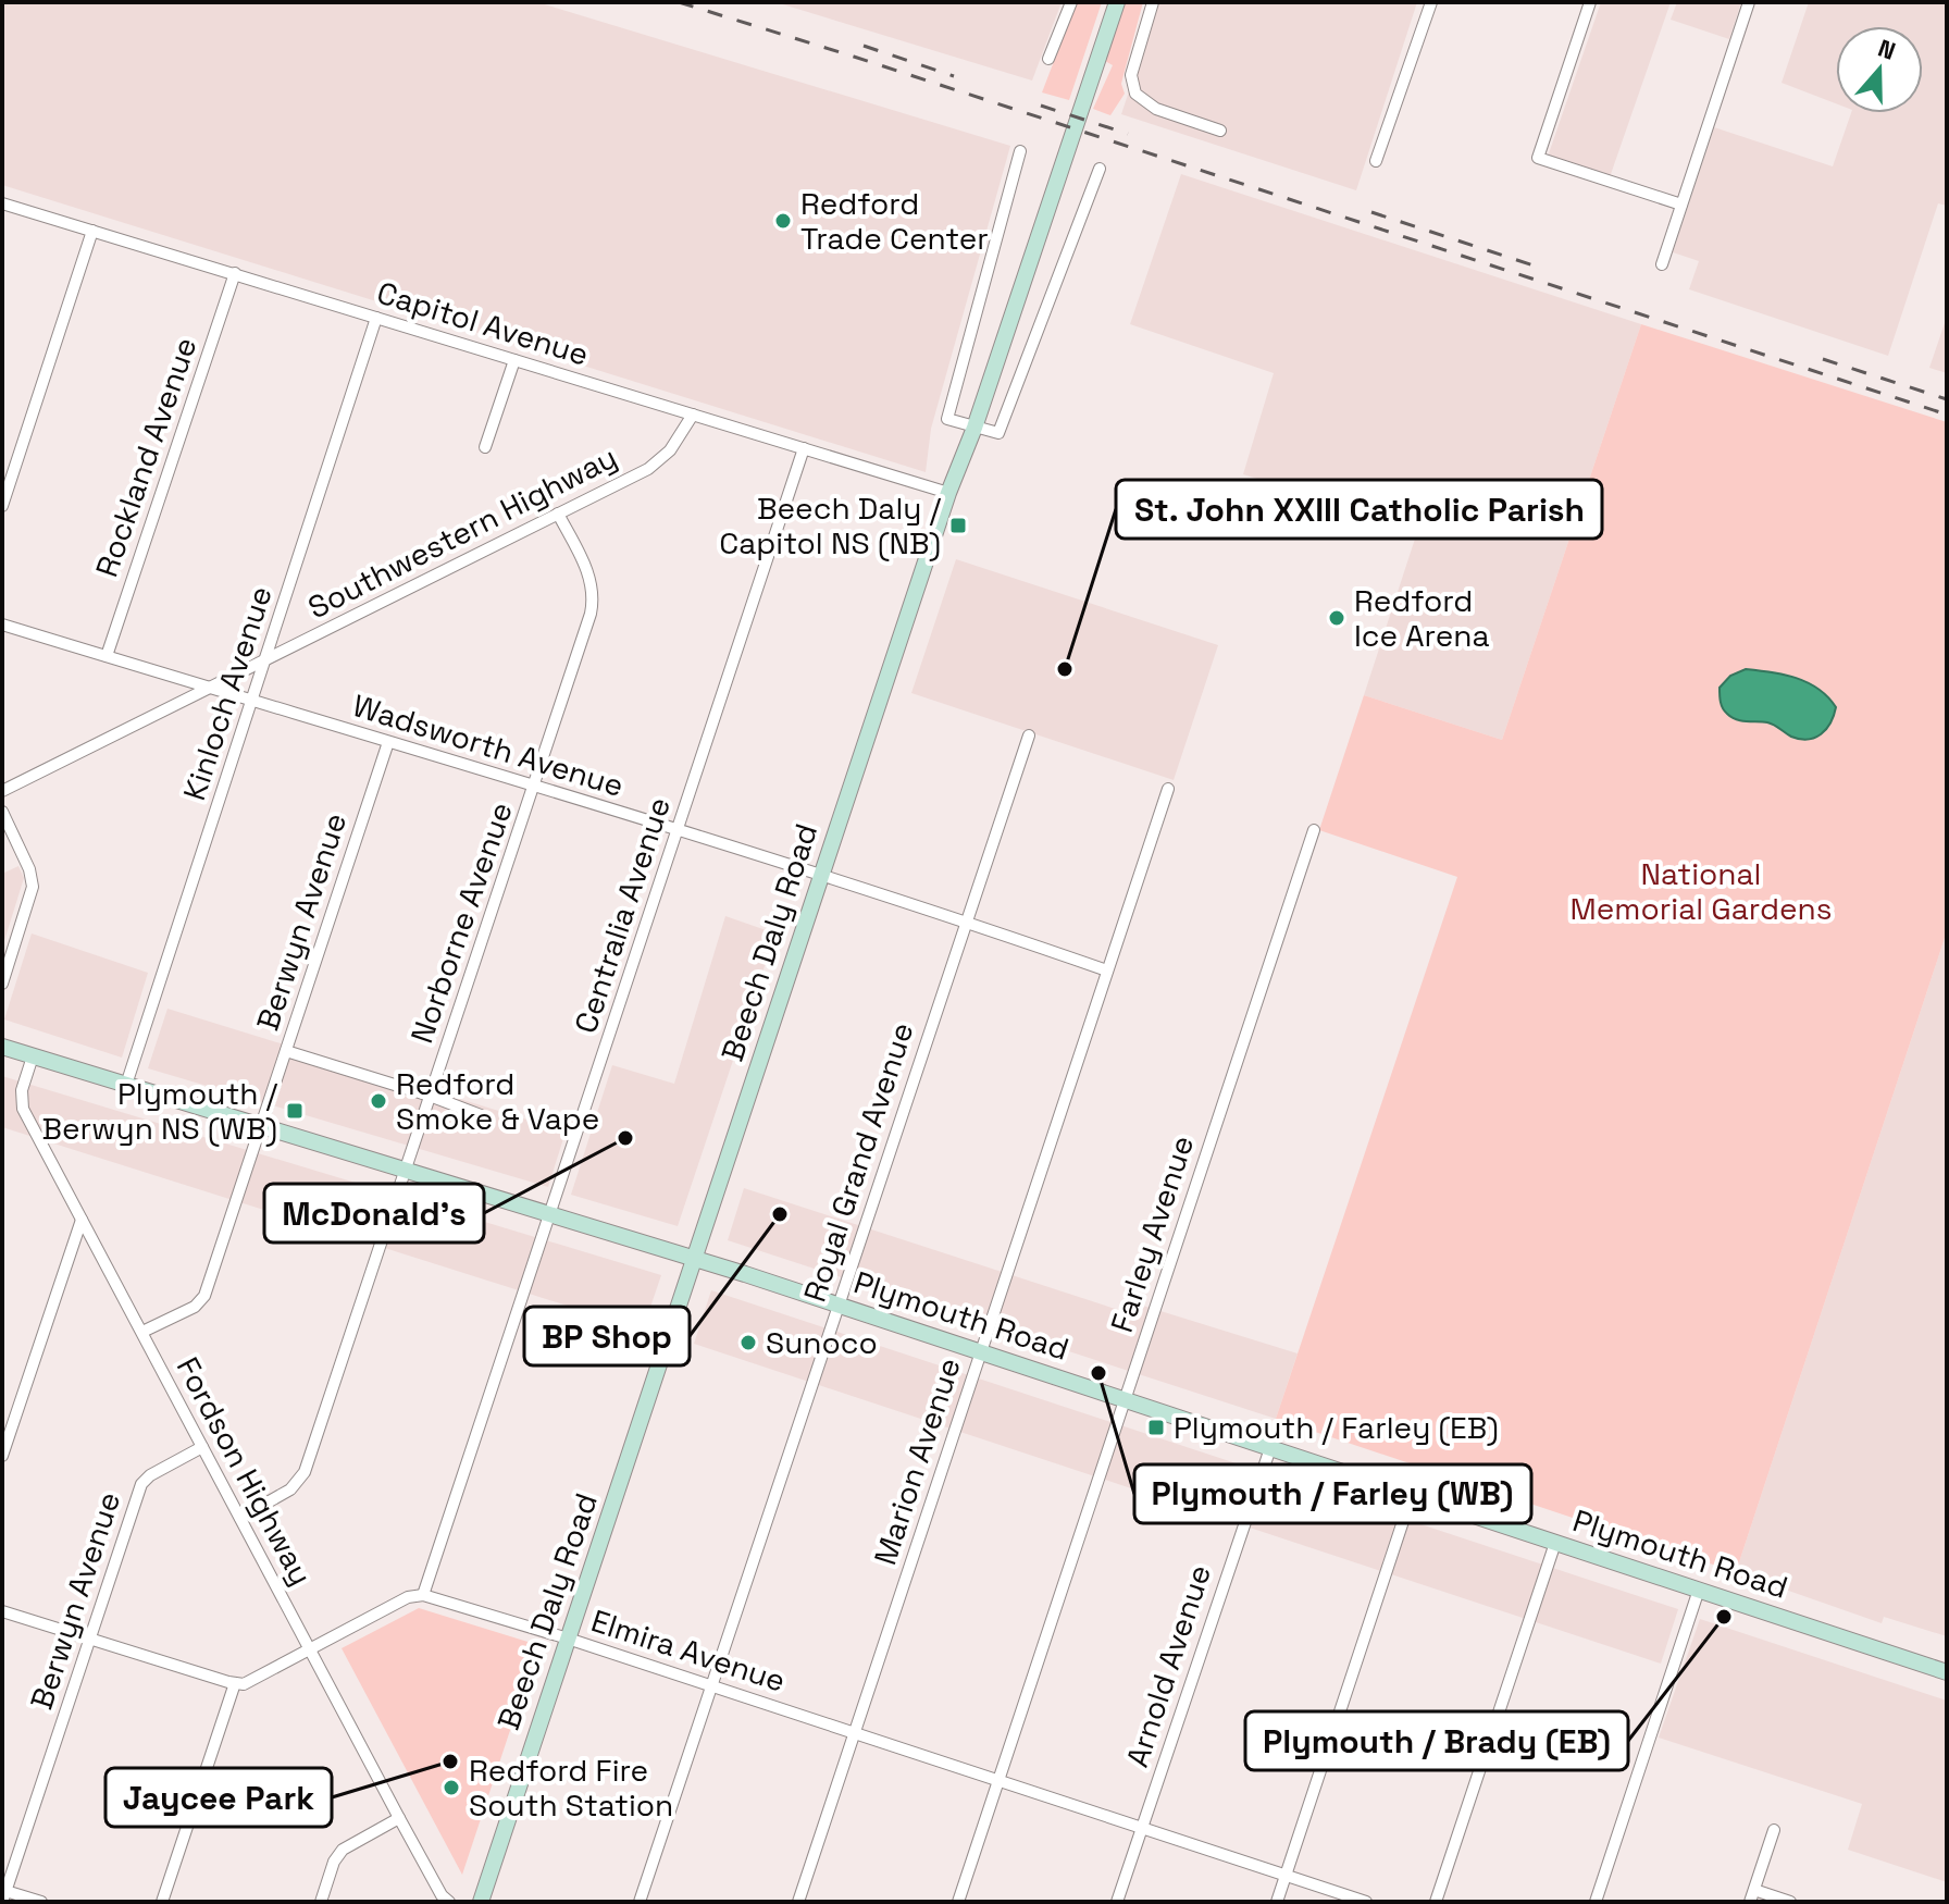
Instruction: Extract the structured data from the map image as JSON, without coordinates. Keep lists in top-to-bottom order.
{
  "streets": {
    "main road": ["Beech Daly Road", "Plymouth Road"],
    "street": [
      "Capitol Avenue",
      "Rockland Avenue",
      "Southwestern Highway",
      "Kinloch Avenue",
      "Wadsworth Avenue",
      "Centralia Avenue",
      "Berwyn Avenue",
      "Norborne Avenue",
      "Royal Grand Avenue",
      "Farley Avenue",
      "Marion Avenue",
      "Fordson Highway",
      "Elmira Avenue",
      "Arnold Avenue"
    ]
  },
  "crossings": [
    ["Capitol Avenue", "Rockland Avenue"],
    ["Capitol Avenue", "Southwestern Highway"],
    ["Capitol Avenue", "Kinloch Avenue"],
    ["Capitol Avenue", "Centralia Avenue"],
    ["Capitol Avenue", "Beech Daly Road"],
    ["Rockland Avenue", "Wadsworth Avenue"],
    ["Southwestern Highway", "Kinloch Avenue"],
    ["Southwestern Highway", "Wadsworth Avenue"],
    ["Southwestern Highway", "Norborne Avenue"],
    ["Kinloch Avenue", "Wadsworth Avenue"],
    ["Kinloch Avenue", "Plymouth Road"],
    ["Wadsworth Avenue", "Centralia Avenue"],
    ["Wadsworth Avenue", "Berwyn Avenue"],
    ["Wadsworth Avenue", "Norborne Avenue"],
    ["Wadsworth Avenue", "Beech Daly Road"],
    ["Wadsworth Avenue", "Royal Grand Avenue"],
    ["Wadsworth Avenue", "Marion Avenue"],
    ["Centralia Avenue", "Plymouth Road"],
    ["Centralia Avenue", "Elmira Avenue"],
    ["Berwyn Avenue", "Plymouth Road"],
    ["Berwyn Avenue", "Fordson Highway"],
    ["Norborne Avenue", "Plymouth Road"],
    ["Norborne Avenue", "Fordson Highway"],
    ["Beech Daly Road", "Plymouth Road"],
    ["Beech Daly Road", "Elmira Avenue"],
    ["Royal Grand Avenue", "Plymouth Road"],
    ["Royal Grand Avenue", "Elmira Avenue"],
    ["Farley Avenue", "Plymouth Road"],
    ["Farley Avenue", "Elmira Avenue"],
    ["Plymouth Road", "Marion Avenue"],
    ["Plymouth Road", "Fordson Highway"],
    ["Plymouth Road", "Arnold Avenue"],
    ["Marion Avenue", "Elmira Avenue"],
    ["Elmira Avenue", "Arnold Avenue"]
  ],
  "parks": ["National Memorial Gardens"],
  "places": {
    "other": [
      "Redford Trade Center",
      "Redford Ice Arena",
      "St. John XXIII Catholic Parish",
      "Redford Smoke & Vape",
      "McDonald's",
      "BP Shop",
      "Sunoco",
      "Plymouth / Farley (WB)",
      "Plymouth / Brady (EB)",
      "Jaycee Park",
      "Redford Fire South Station"
    ],
    "transit": ["Beech Daly / Capitol NS (NB)", "Plymouth / Berwyn NS (WB)", "Plymouth / Farley (EB)"]
  },
  "north": "top"
}
